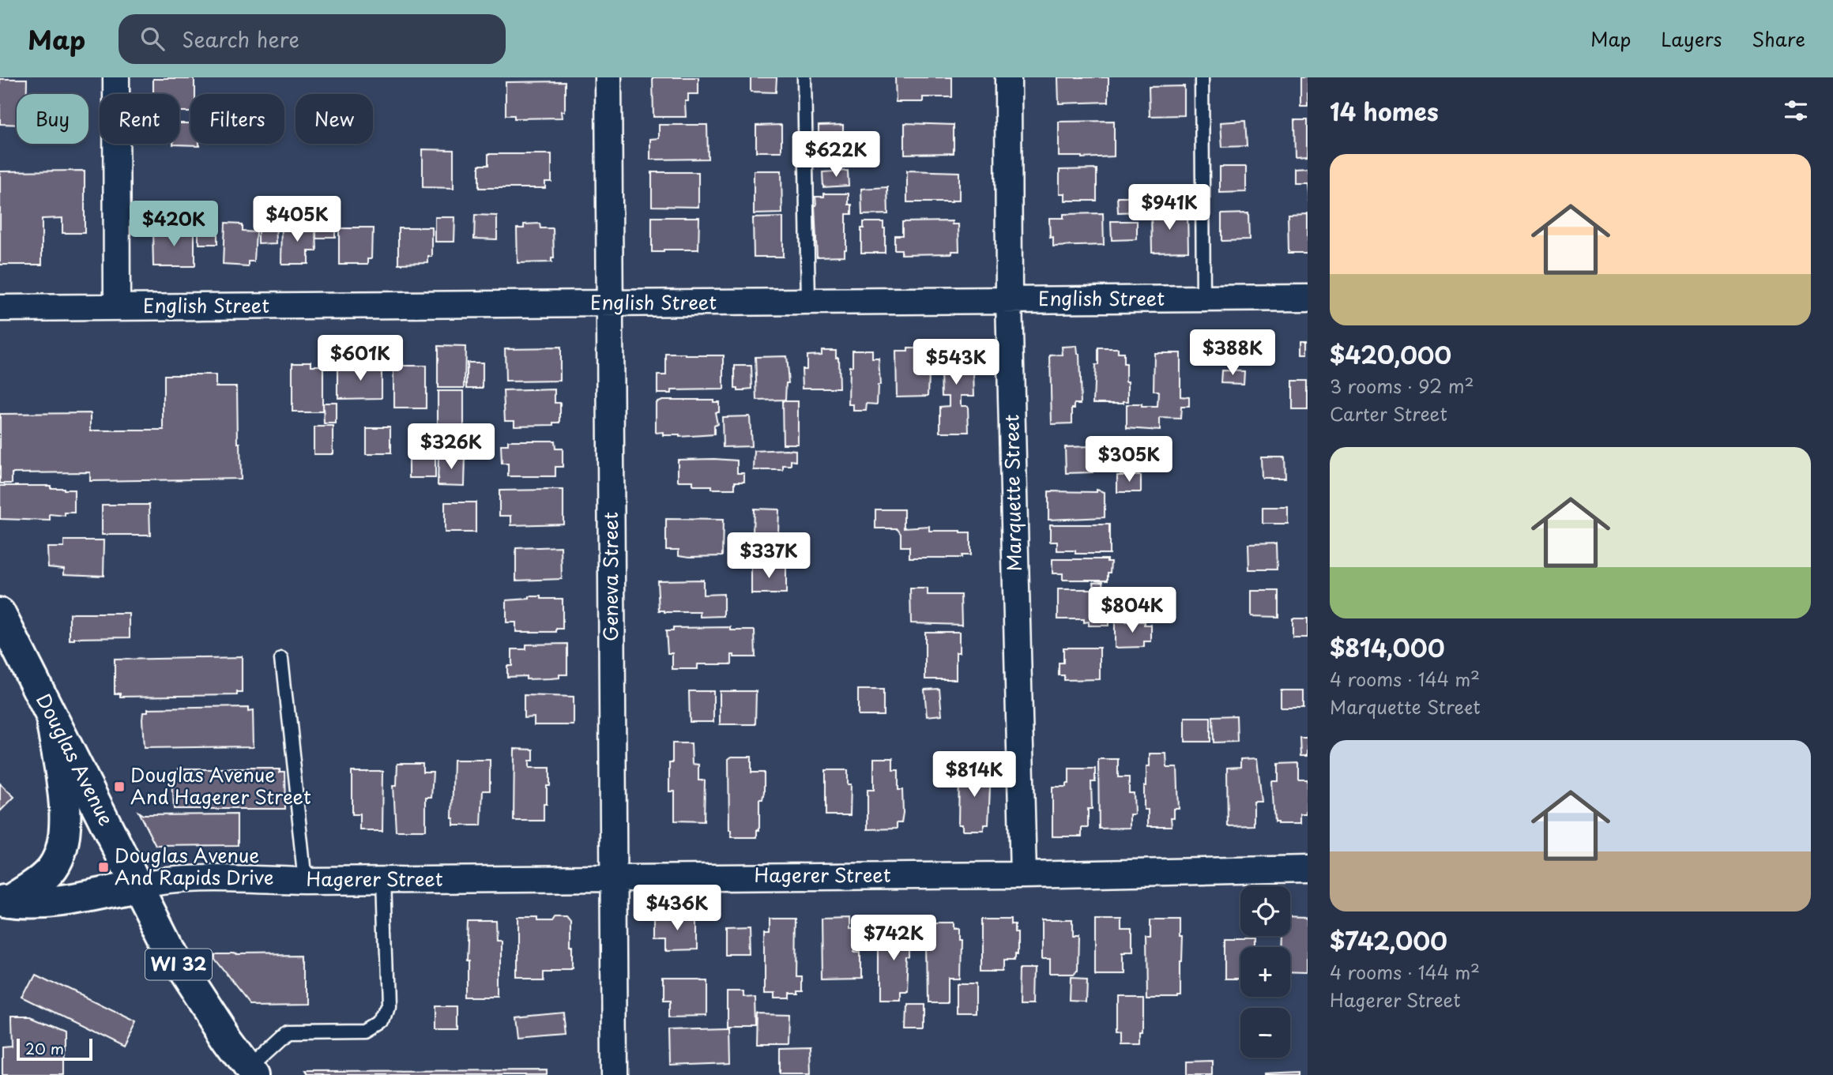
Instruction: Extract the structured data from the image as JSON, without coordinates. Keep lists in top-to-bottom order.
{
  "streets": {
    "main road": ["Douglas Avenue", "WI 32"],
    "street": [
      "English Street",
      "Marquette Street",
      "Geneva Street",
      "Hagerer Street"
    ]
  },
  "crossings": [
    ["English Street", "Marquette Street"],
    ["English Street", "Geneva Street"],
    ["Marquette Street", "Hagerer Street"],
    ["Geneva Street", "Hagerer Street"],
    ["Douglas Avenue", "Hagerer Street"]
  ],
  "places": {
    "transit": ["Douglas Avenue And Hagerer Street", "Douglas Avenue And Rapids Drive"]
  },
  "scale_bar": "20 m",
  "page": {
    "header": "Map",
    "search": "Search here",
    "nav": ["Map", "Layers", "Share"],
    "heading": "14 homes",
    "chip": [
      "Buy",
      "Rent",
      "Filters",
      "New"
    ],
    "price": [
      "$622K",
      "$941K",
      "$405K",
      "$420K",
      "$388K",
      "$601K",
      "$543K",
      "$326K",
      "$305K",
      "$337K",
      "$804K",
      "$814K",
      "$436K",
      "$742K"
    ],
    "list": [
      {
        "name": "$420,000",
        "note": "3 rooms · 92 m² · Carter Street"
      },
      {
        "name": "$814,000",
        "note": "4 rooms · 144 m² · Marquette Street"
      },
      {
        "name": "$742,000",
        "note": "4 rooms · 144 m² · Hagerer Street"
      }
    ],
    "map_buttons": ["+", "−"],
    "scale": "20 m"
  }
}
